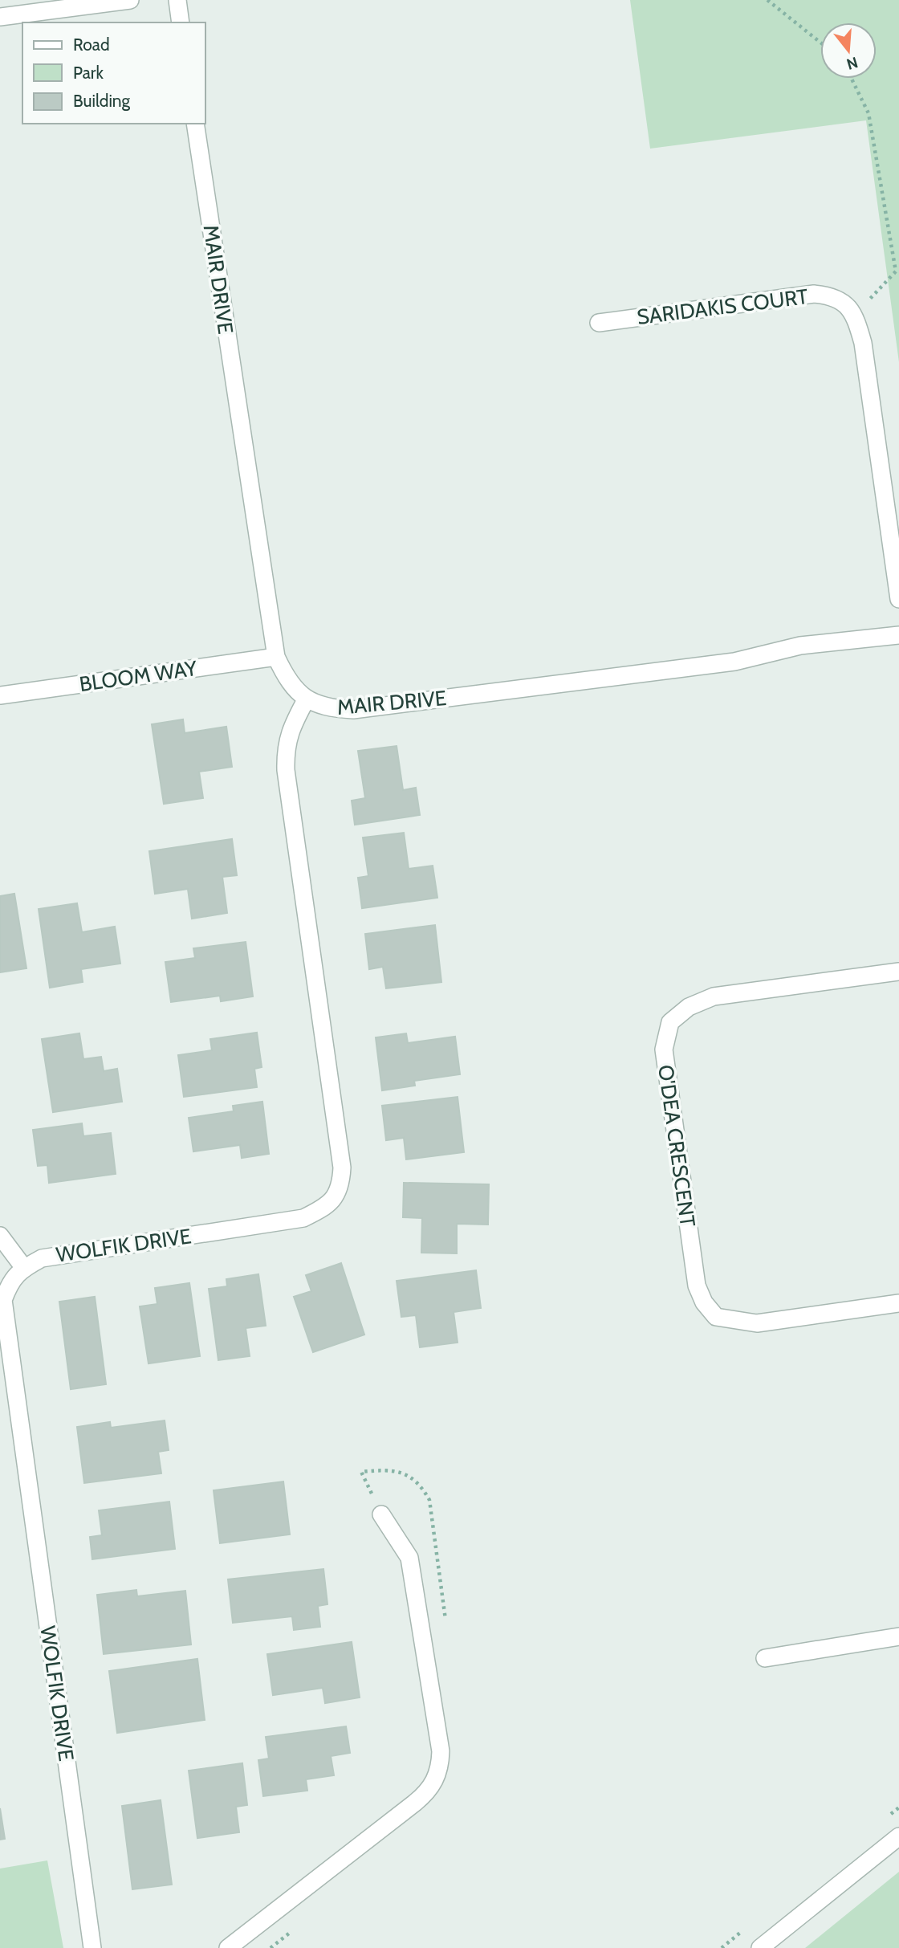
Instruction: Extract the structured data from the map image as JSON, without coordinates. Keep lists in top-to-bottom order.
{
  "streets": {
    "street": [
      "MAIR DRIVE",
      "SARIDAKIS COURT",
      "BLOOM WAY",
      "O'DEA CRESCENT",
      "WOLFIK DRIVE"
    ]
  },
  "crossings": [
    ["MAIR DRIVE", "BLOOM WAY"],
    ["MAIR DRIVE", "WOLFIK DRIVE"]
  ],
  "legend": ["Road", "Park", "Building"],
  "north": "bottom"
}
